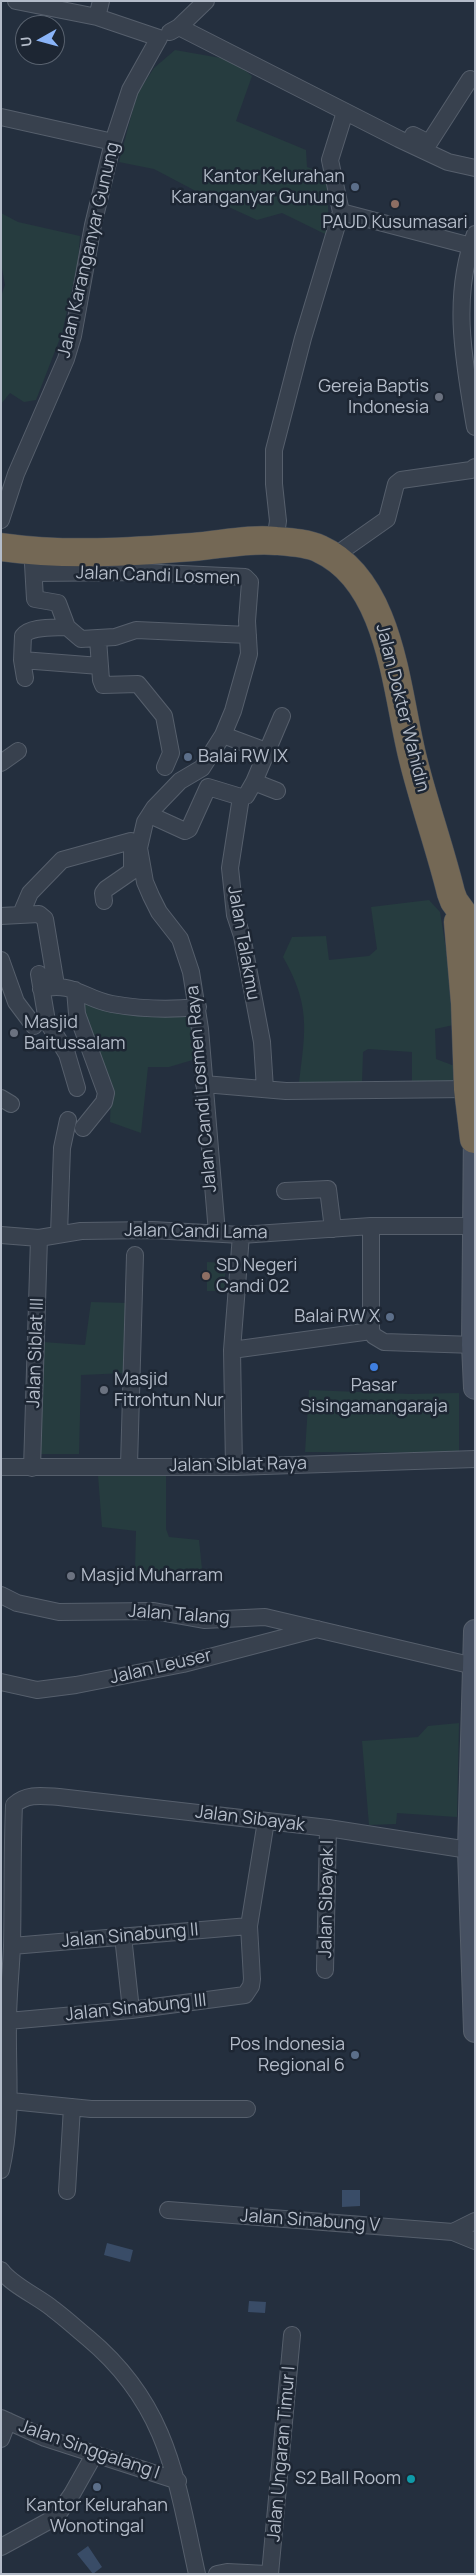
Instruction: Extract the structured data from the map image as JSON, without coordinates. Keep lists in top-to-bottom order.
{
  "streets": {
    "highway": ["Jalan Dokter Wahidin"],
    "street": [
      "Jalan Karanganyar Gunung",
      "Jalan Candi Losmen",
      "Jalan Talakmu",
      "Jalan Candi Losmen Raya",
      "Jalan Candi Lama",
      "Jalan Siblat III",
      "Jalan Siblat Raya",
      "Jalan Talang",
      "Jalan Leuser",
      "Jalan Sibayak",
      "Jalan Sibayak I",
      "Jalan Sinabung II",
      "Jalan Sinabung III",
      "Jalan Sinabung V",
      "Jalan Singgalang I",
      "Jalan Ungaran Timur I"
    ]
  },
  "crossings": [
    ["Jalan Candi Losmen", "Jalan Dokter Wahidin"],
    ["Jalan Candi Losmen", "Jalan Candi Losmen Raya"],
    ["Jalan Candi Losmen Raya", "Jalan Candi Lama"],
    ["Jalan Candi Lama", "Jalan Siblat III"],
    ["Jalan Siblat III", "Jalan Siblat Raya"],
    ["Jalan Talang", "Jalan Leuser"],
    ["Jalan Sibayak", "Jalan Sibayak I"],
    ["Jalan Sinabung II", "Jalan Sinabung III"]
  ],
  "places": [
    "Kantor Kelurahan Karanganyar Gunung",
    "PAUD Kusumasari",
    "Gereja Baptis Indonesia",
    "Balai RW IX",
    "Masjid Baitussalam",
    "SD Negeri Candi 02",
    "Balai RW X",
    "Pasar Sisingamangaraja",
    "Masjid Fitrohtun Nur",
    "Masjid Muharram",
    "Pos Indonesia Regional 6",
    "S2 Ball Room",
    "Kantor Kelurahan Wonotingal"
  ],
  "north": "left"
}
